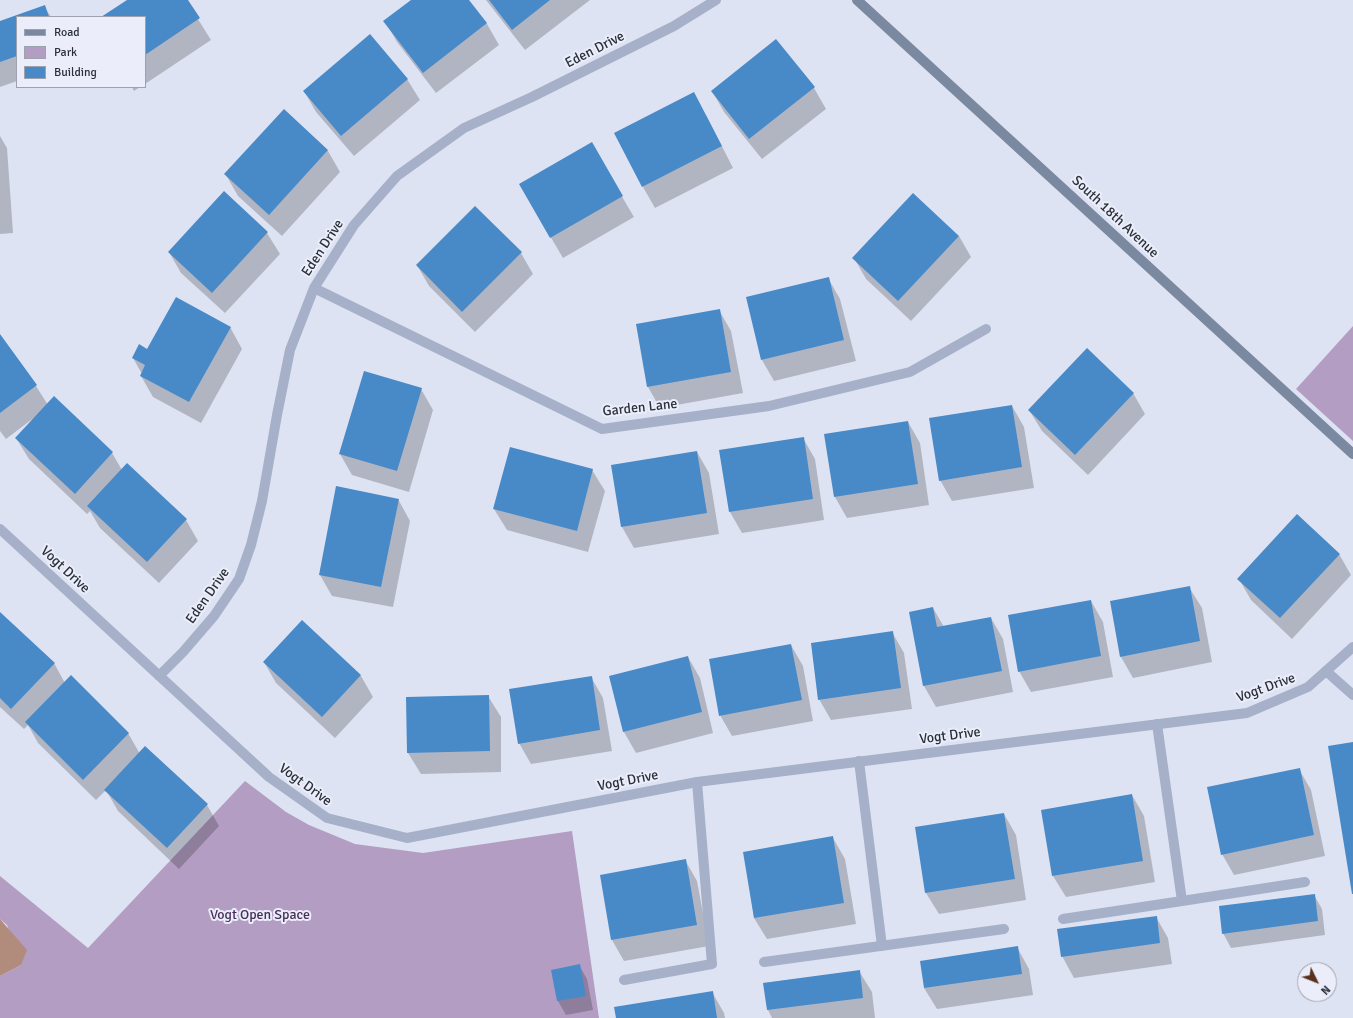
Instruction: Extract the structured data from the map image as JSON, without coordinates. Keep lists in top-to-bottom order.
{
  "streets": {
    "street": [
      "Eden Drive",
      "South 18th Avenue",
      "Garden Lane",
      "Vogt Drive"
    ]
  },
  "crossings": [
    ["Eden Drive", "Garden Lane"],
    ["Eden Drive", "Vogt Drive"]
  ],
  "parks": ["Vogt Open Space"],
  "legend": ["Road", "Park", "Building"],
  "north": "bottom right"
}
